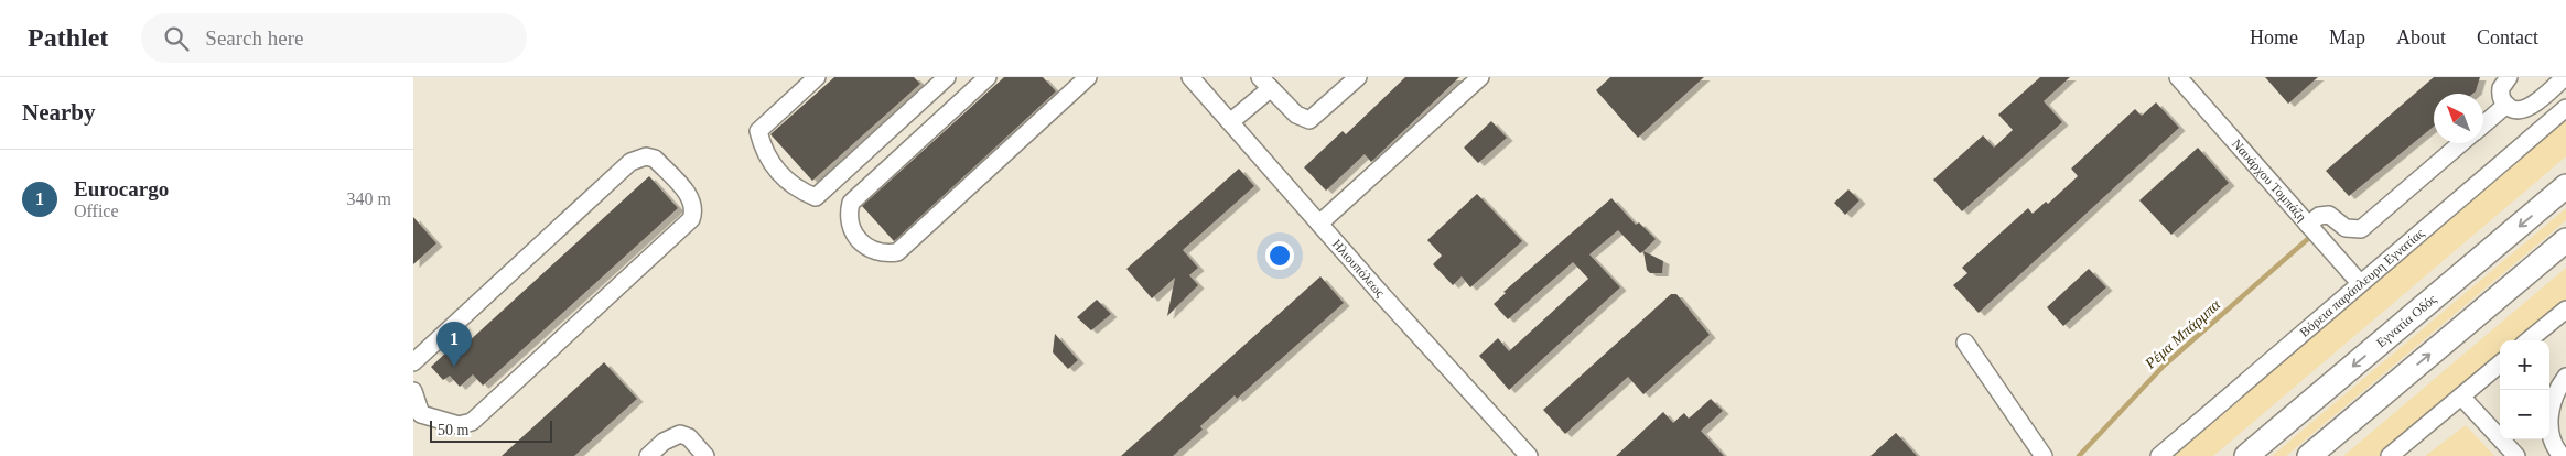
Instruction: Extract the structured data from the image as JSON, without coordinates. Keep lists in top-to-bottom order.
{
  "streets": {
    "highway": ["Εγνατία Οδός"],
    "street": ["Ναυάρχου Τομπάζη", "Ηλιουπόλεως", "Βόρεια παράπλευρη Εγνατίας"]
  },
  "crossings": [
    ["Ναυάρχου Τομπάζη", "Βόρεια παράπλευρη Εγνατίας"]
  ],
  "water": ["Ρέμα Μπάρμπα"],
  "scale_bar": "50 m",
  "north": "top left",
  "page": {
    "header": "Pathlet",
    "search": "Search here",
    "nav": [
      "Home",
      "Map",
      "About",
      "Contact"
    ],
    "heading": "Nearby",
    "list": [
      {
        "mark": "1",
        "name": "Eurocargo",
        "note": "Office",
        "value": "340 m"
      }
    ],
    "pins": "1",
    "map_buttons": ["+", "−"],
    "scale": "50 m"
  }
}
